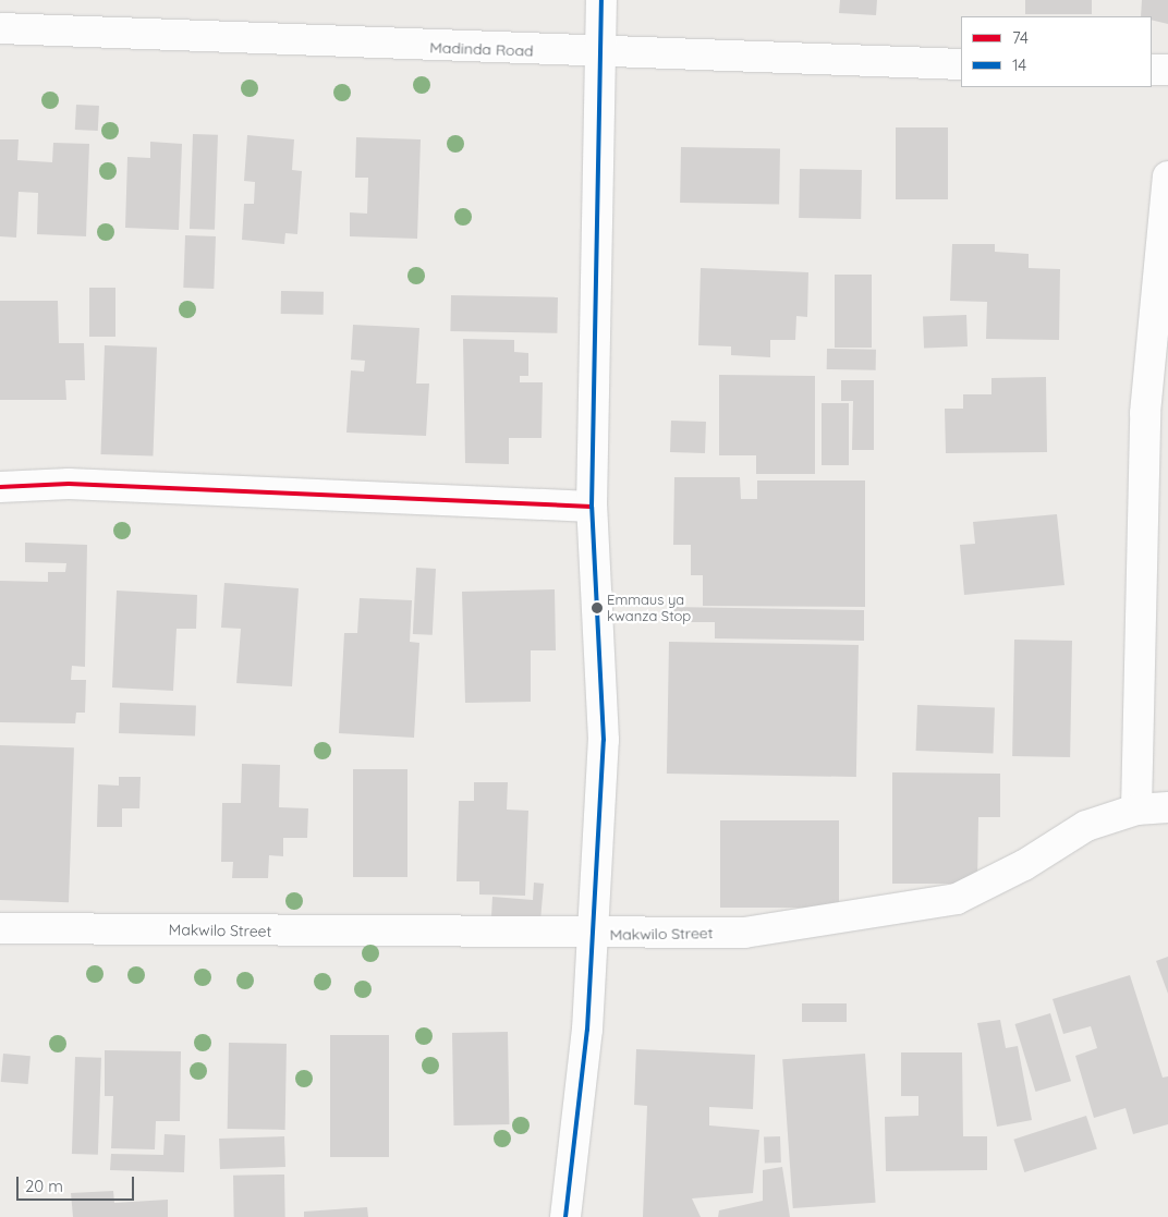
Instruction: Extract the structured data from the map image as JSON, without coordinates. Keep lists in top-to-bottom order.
{
  "streets": {
    "street": ["Madinda Road", "Makwilo Street"]
  },
  "places": ["Emmaus ya kwanza Stop"],
  "lines": ["transit line 14", "transit line 74"],
  "legend": ["74", "14"],
  "scale_bar": "20 m"
}
